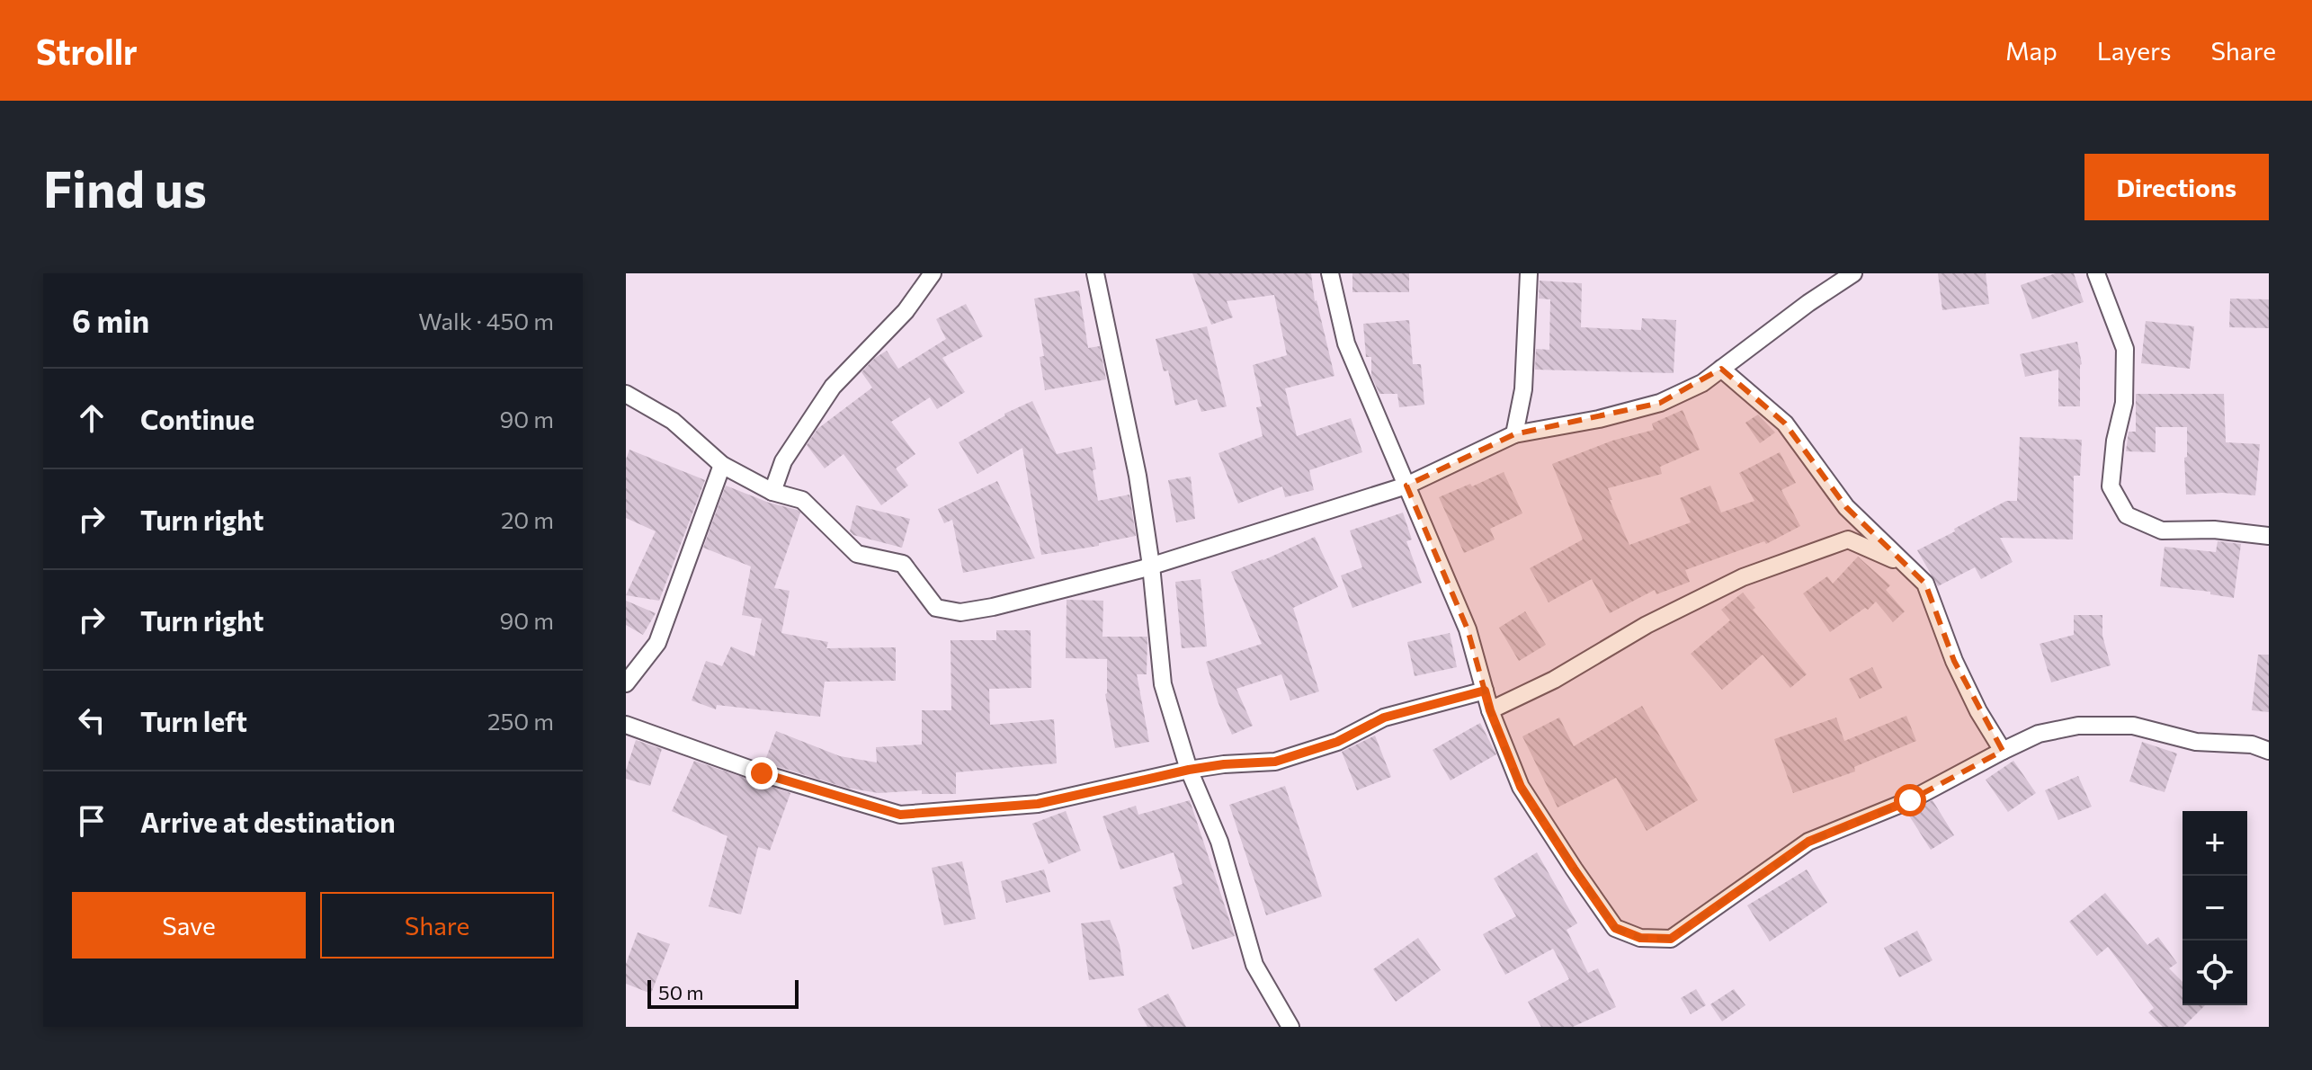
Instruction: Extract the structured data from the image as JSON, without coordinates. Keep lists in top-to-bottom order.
{
  "scale_bar": "50 m",
  "page": {
    "header": "Strollr",
    "nav": ["Map", "Layers", "Share"],
    "buttons": [
      "Directions",
      ["Save", "Share"]
    ],
    "title": "Find us",
    "heading": ["6 min", "Walk · 450 m"],
    "list": [
      ["Continue", "90 m"],
      ["Turn right", "20 m"],
      ["Turn right", "90 m"],
      ["Turn left", "250 m"],
      "Arrive at destination"
    ],
    "map_buttons": ["+", "−"],
    "scale": "50 m"
  }
}
